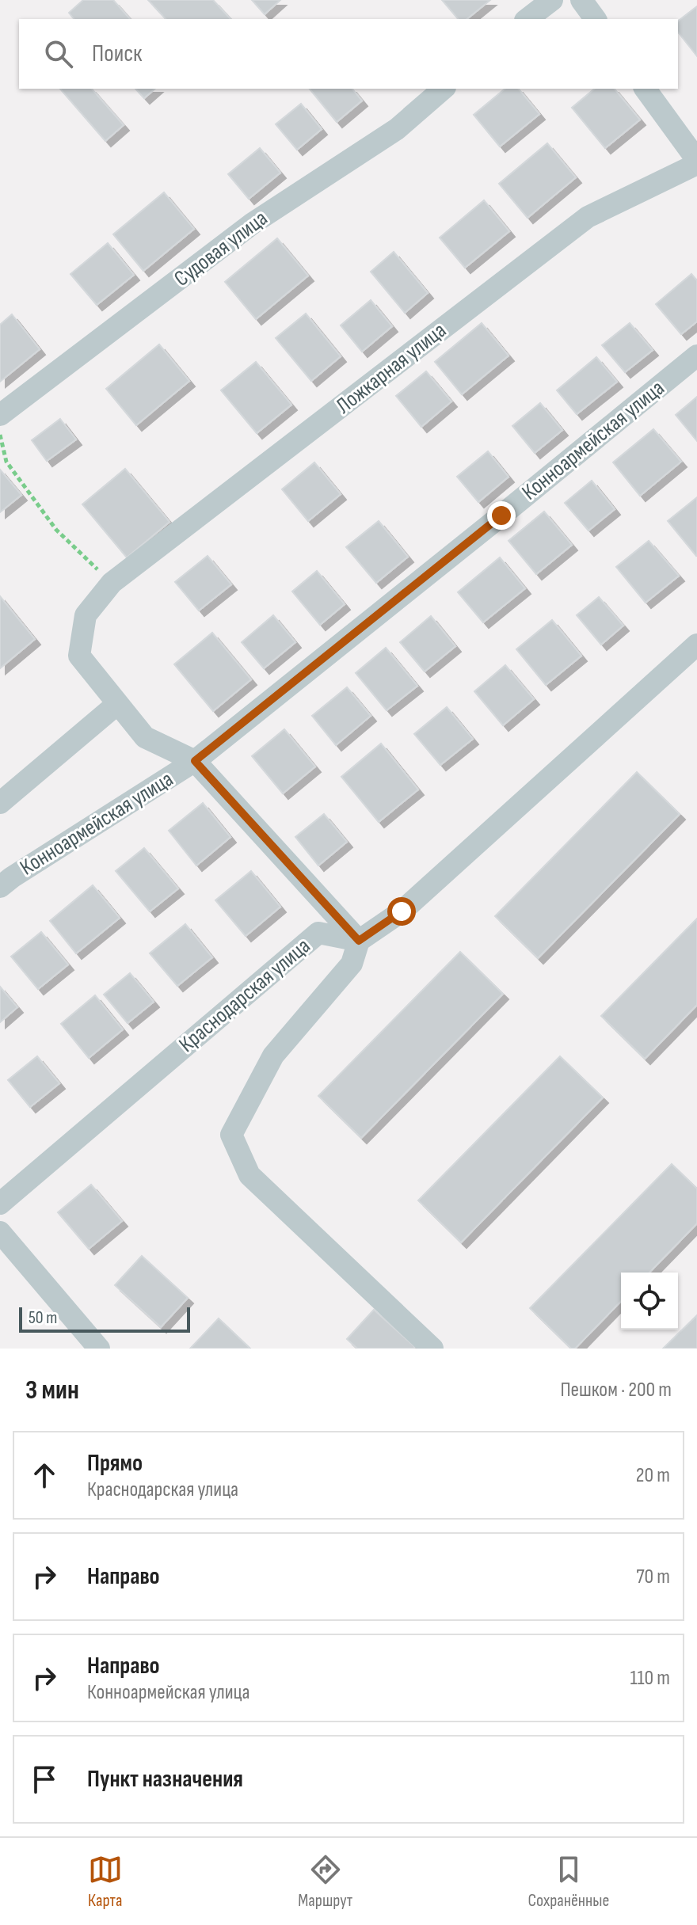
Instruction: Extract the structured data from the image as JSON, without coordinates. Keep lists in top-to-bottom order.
{
  "streets": {
    "street": [
      "Судовая улица",
      "Ложкарная улица",
      "Конноармейская улица",
      "Краснодарская улица"
    ]
  },
  "crossings": [
    ["Ложкарная улица", "Конноармейская улица"]
  ],
  "scale_bar": "50 m",
  "page": {
    "search": "Поиск",
    "scale": "50 m",
    "heading": ["3 мин", "Пешком · 200 m"],
    "list": [
      ["Прямо", "Краснодарская улица", "20 m"],
      ["Направо", "70 m"],
      ["Направо", "Конноармейская улица", "110 m"],
      "Пункт назначения"
    ],
    "nav": ["Карта", "Маршрут", "Сохранённые"]
  }
}
